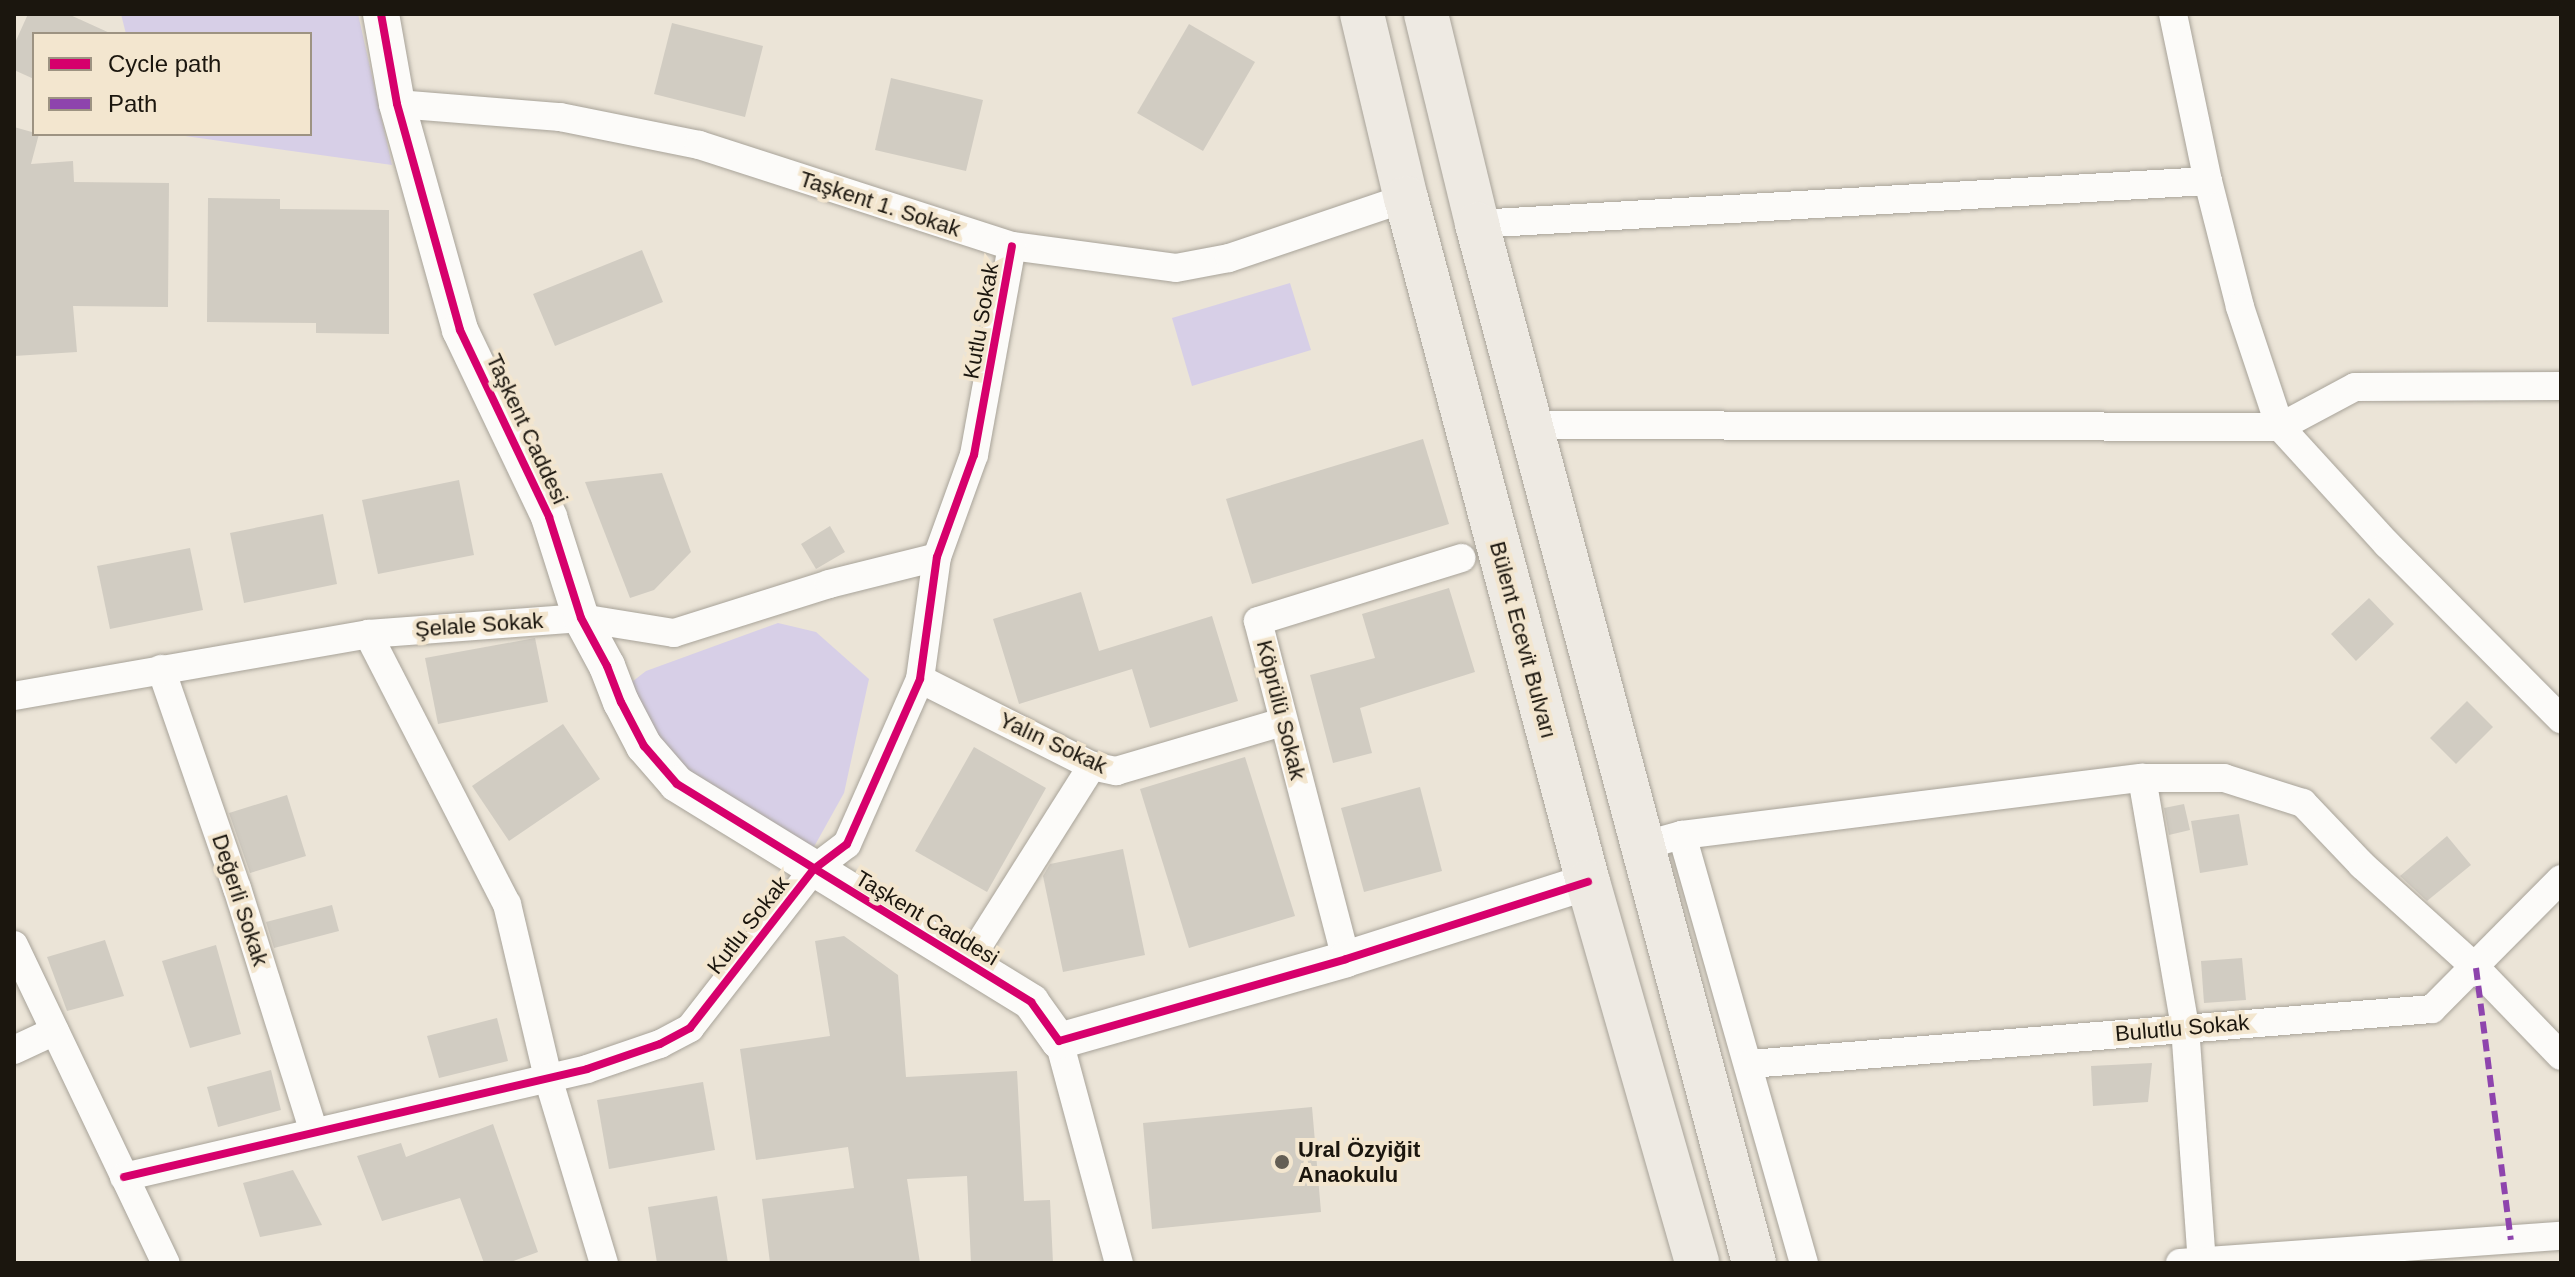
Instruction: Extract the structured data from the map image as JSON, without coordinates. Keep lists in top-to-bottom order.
{
  "streets": {
    "main road": ["Bülent Ecevit Bulvarı"],
    "street": [
      "Taşkent 1. Sokak",
      "Kutlu Sokak",
      "Taşkent Caddesi",
      "Şelale Sokak",
      "Köprülü Sokak",
      "Yalın Sokak",
      "Değerli Sokak",
      "Bulutlu Sokak"
    ]
  },
  "crossings": [
    ["Taşkent 1. Sokak", "Kutlu Sokak"],
    ["Taşkent 1. Sokak", "Taşkent Caddesi"],
    ["Taşkent 1. Sokak", "Bülent Ecevit Bulvarı"],
    ["Kutlu Sokak", "Taşkent Caddesi"],
    ["Kutlu Sokak", "Şelale Sokak"],
    ["Kutlu Sokak", "Yalın Sokak"],
    ["Kutlu Sokak", "Değerli Sokak"],
    ["Taşkent Caddesi", "Şelale Sokak"],
    ["Şelale Sokak", "Değerli Sokak"],
    ["Köprülü Sokak", "Yalın Sokak"]
  ],
  "places": ["Ural Özyiğit Anaokulu"],
  "legend": ["Cycle path", "Path"]
}
